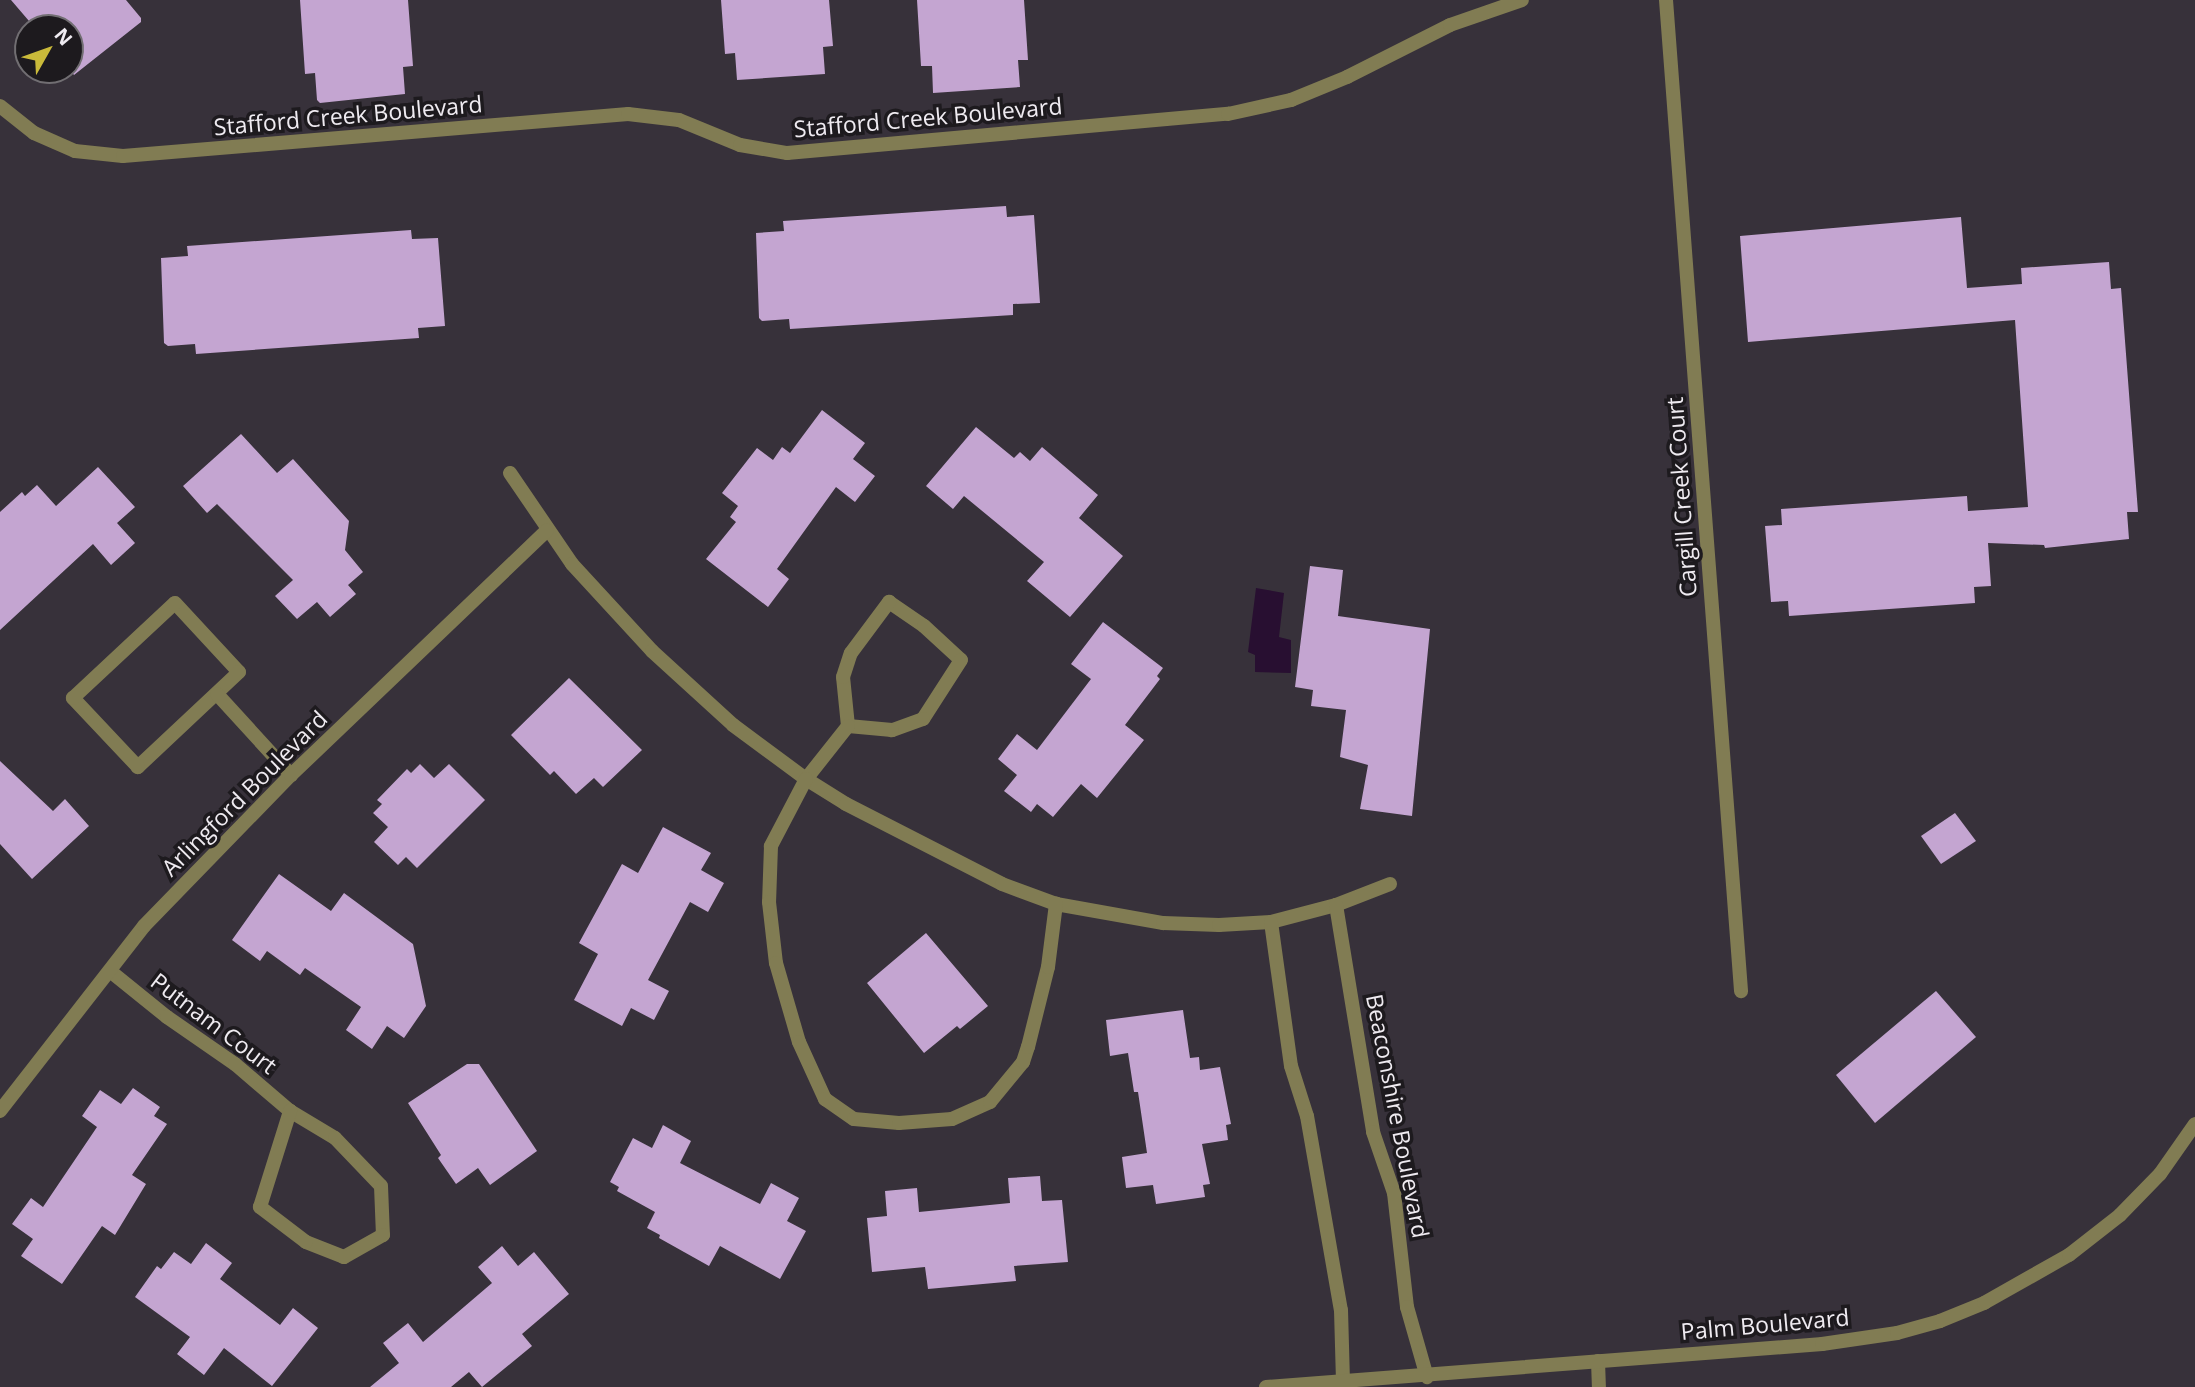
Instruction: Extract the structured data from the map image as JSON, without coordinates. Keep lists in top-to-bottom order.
{
  "streets": {
    "street": [
      "Stafford Creek Boulevard",
      "Cargill Creek Court",
      "Arlingford Boulevard",
      "Putnam Court",
      "Beaconshire Boulevard",
      "Palm Boulevard"
    ]
  },
  "crossings": [
    ["Arlingford Boulevard", "Putnam Court"],
    ["Beaconshire Boulevard", "Palm Boulevard"]
  ],
  "north": "top right"
}
